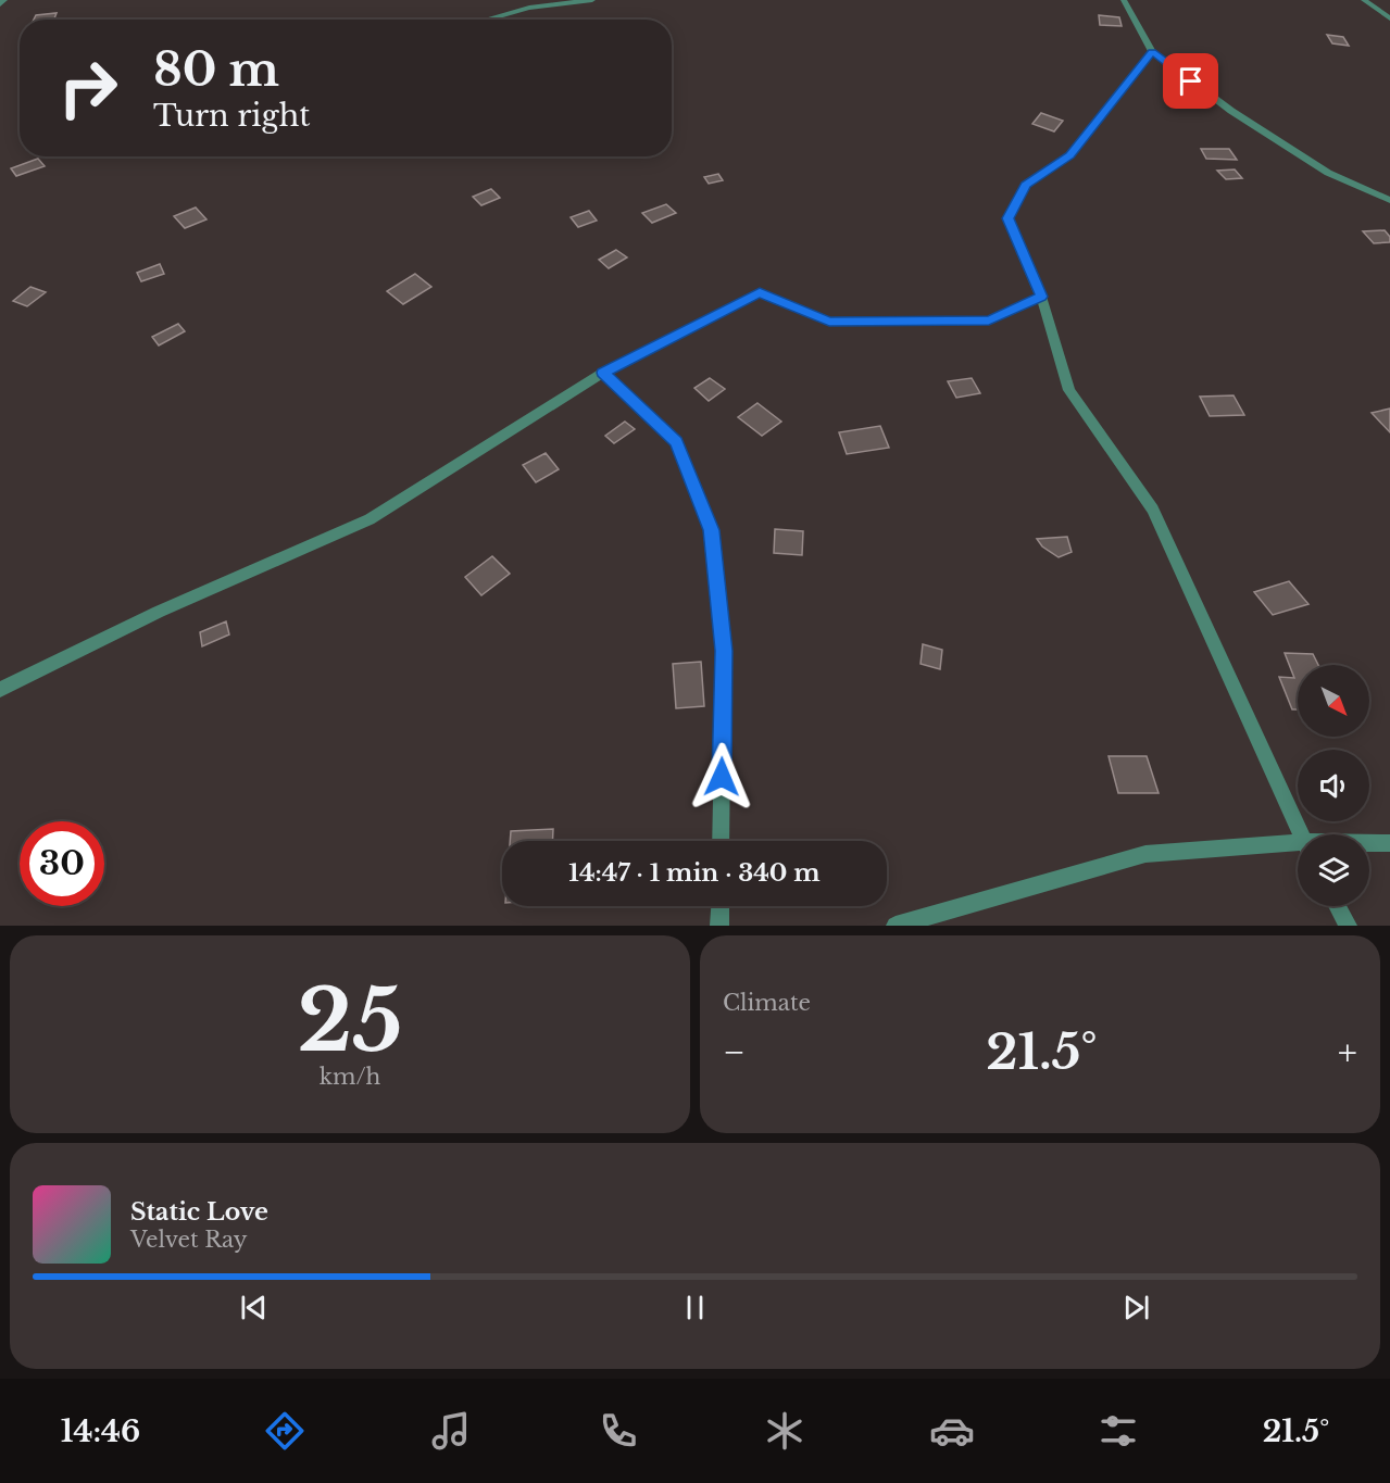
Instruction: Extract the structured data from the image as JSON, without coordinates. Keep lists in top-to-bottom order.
{
  "north": "bottom right",
  "page": {
    "turn": ["80 m", "Turn right"],
    "limit": "30",
    "trip": "14:47 · 1 min · 340 m",
    "tile": [
      ["25", "km/h"],
      "Climate"
    ],
    "heat": ["−", "21.5°", "+"],
    "song": ["Static Love", "Velvet Ray"],
    "tabs": ["14:46", "21.5°"]
  }
}
